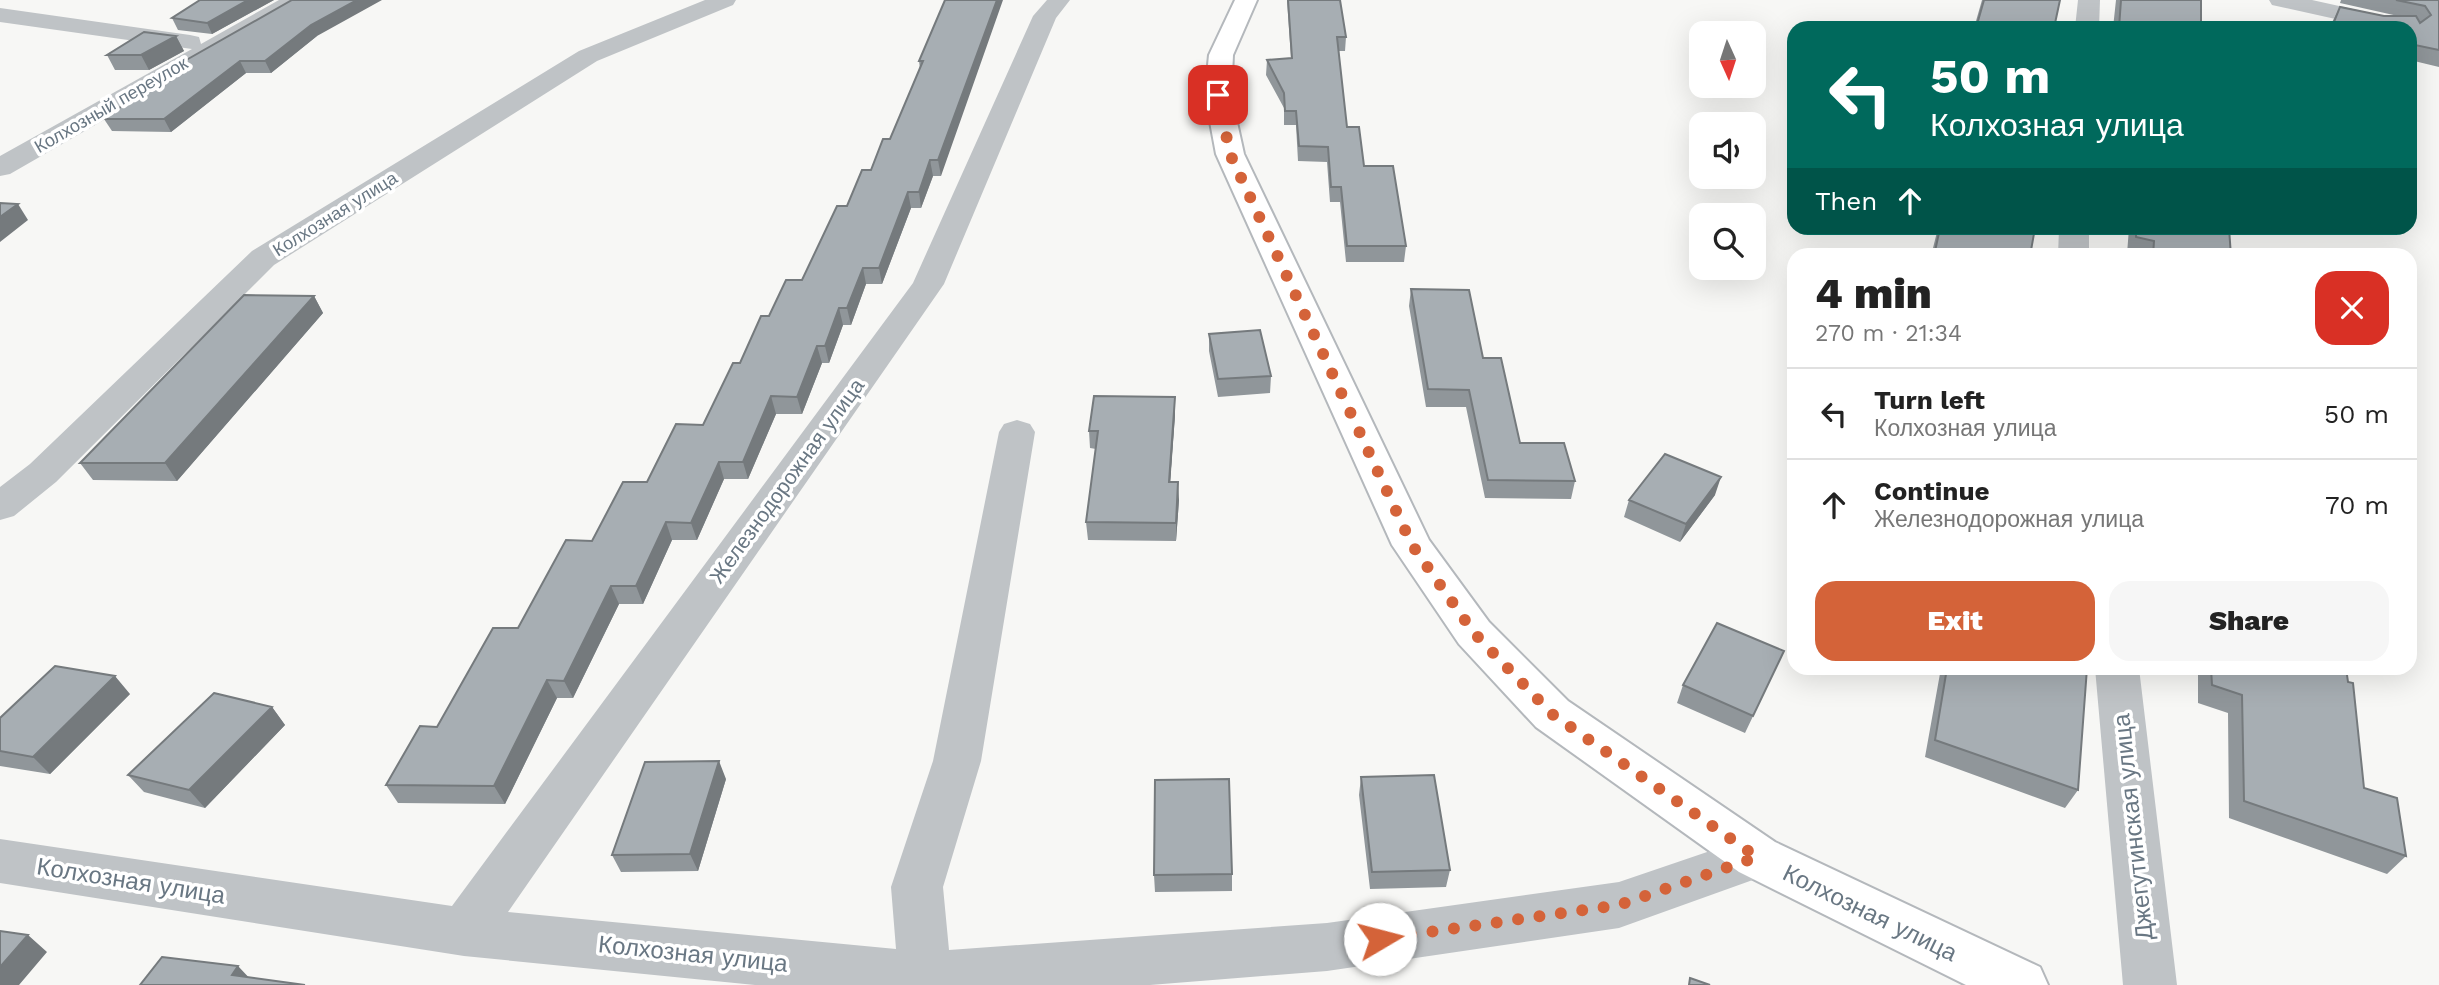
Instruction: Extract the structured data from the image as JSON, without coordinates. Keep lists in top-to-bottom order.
{
  "streets": {
    "main road": ["Колхозная улица"],
    "street": ["Колхозный переулок", "Железнодорожная улица", "Джегутинская улица"]
  },
  "crossings": [
    ["Колхозная улица", "Железнодорожная улица"]
  ],
  "north": "bottom",
  "page": {
    "turn": ["50 m", "Колхозная улица"],
    "then": "Then",
    "heading": ["4 min", "270 m · 21:34"],
    "list": [
      {
        "name": "Turn left",
        "note": "Колхозная улица",
        "value": "50 m"
      },
      {
        "name": "Continue",
        "note": "Железнодорожная улица",
        "value": "70 m"
      }
    ],
    "buttons": ["Exit", "Share"]
  }
}
